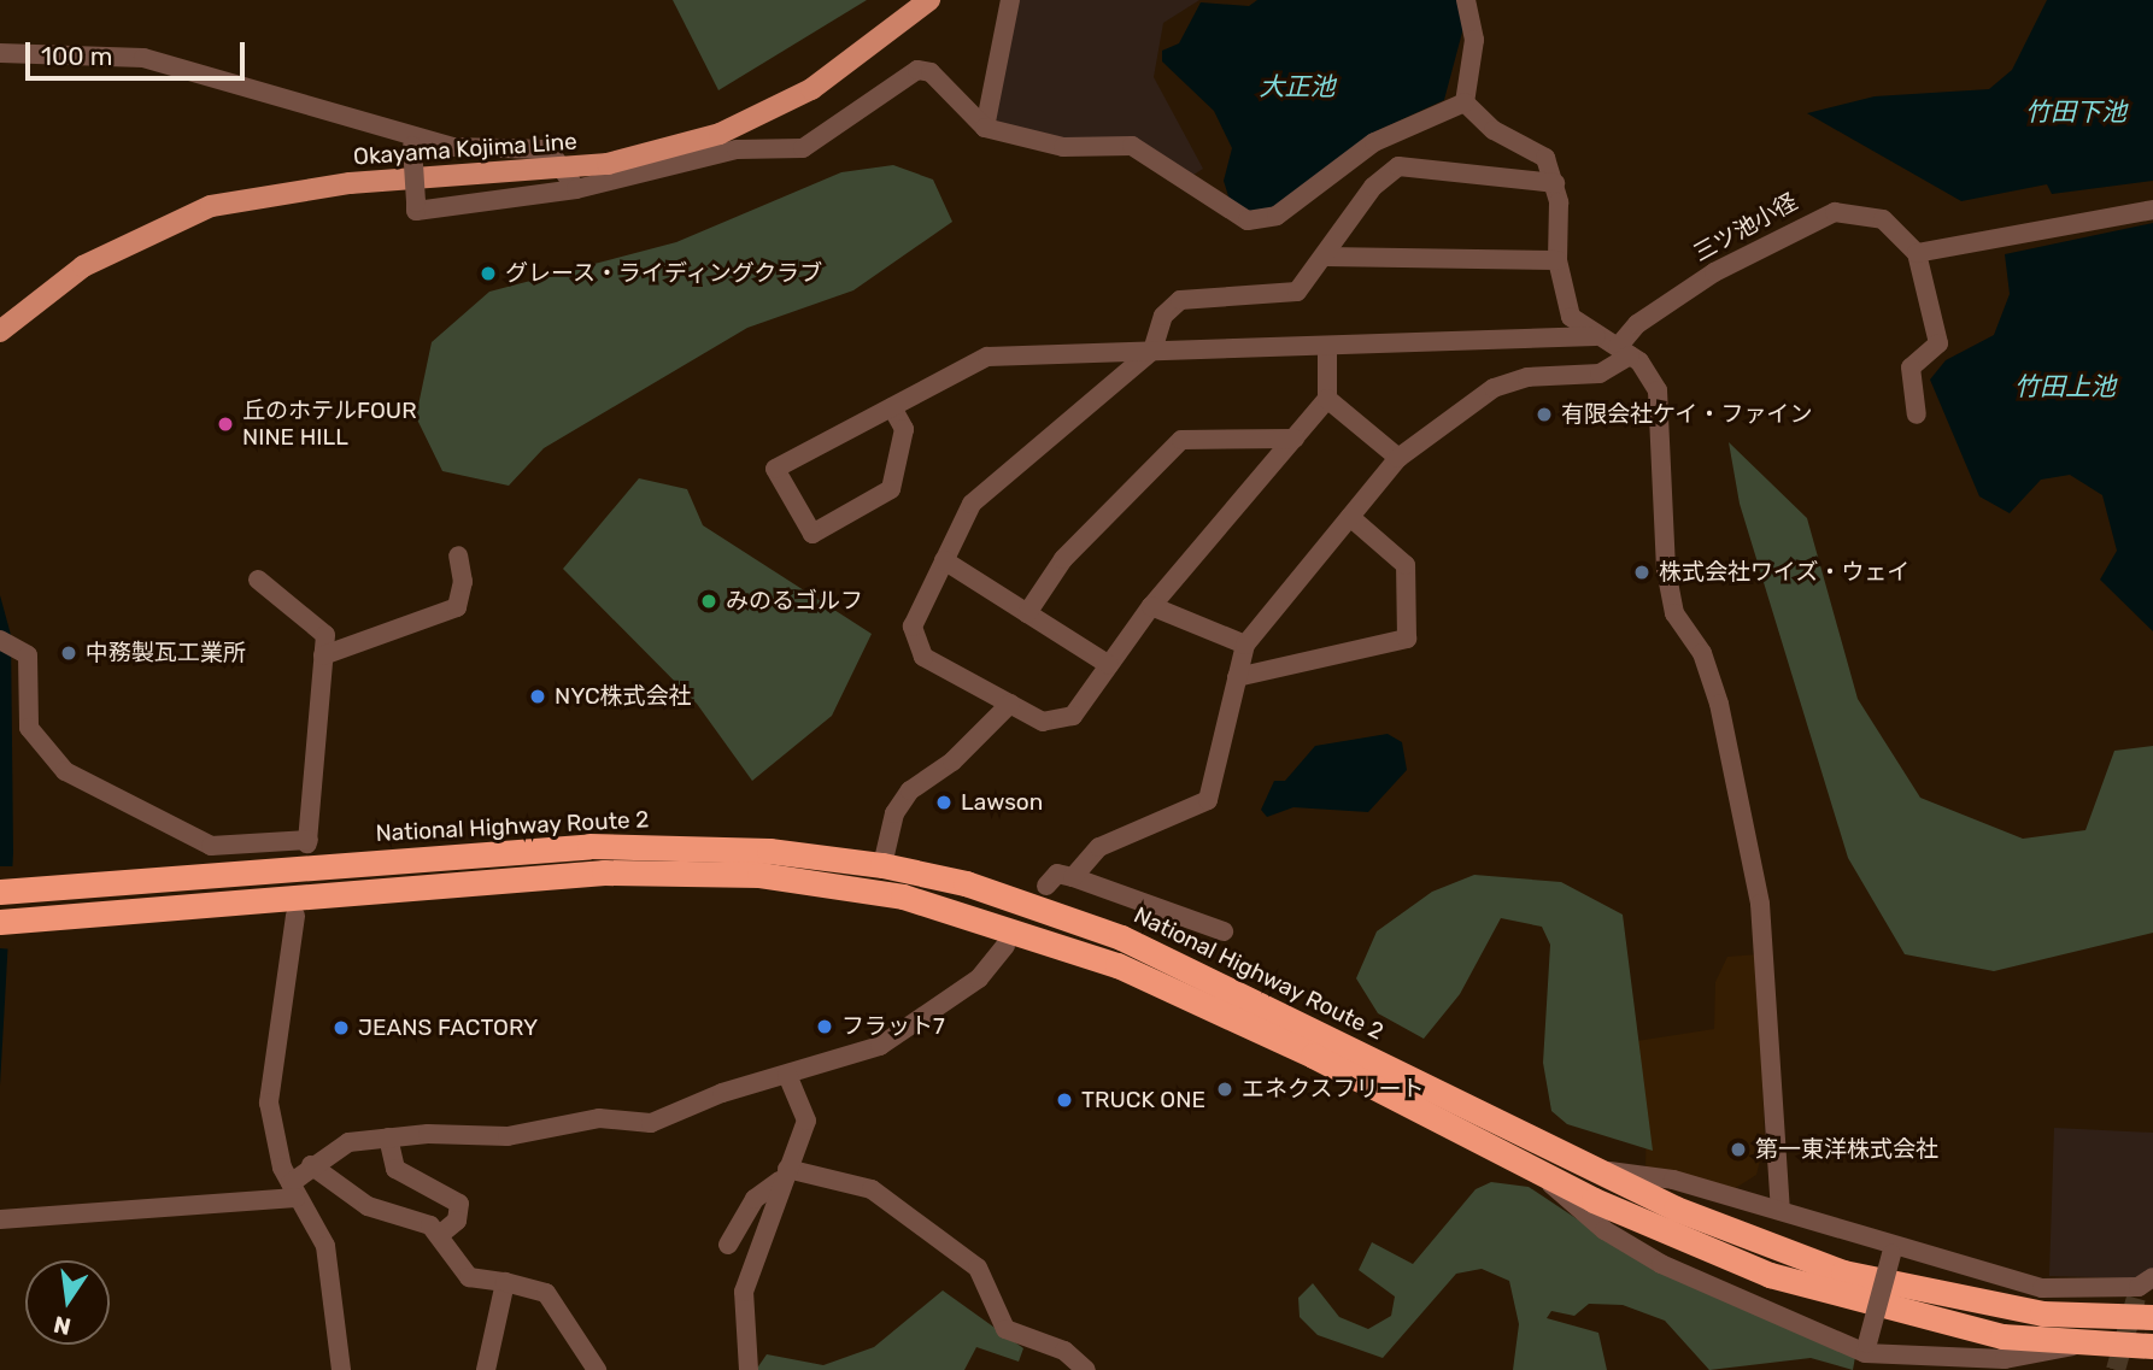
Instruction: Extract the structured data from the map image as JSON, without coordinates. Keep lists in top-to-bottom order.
{
  "streets": {
    "highway": ["National Highway Route 2"],
    "main road": ["Okayama Kojima Line"],
    "street": ["三ツ池小径"]
  },
  "water": ["大正池", "竹田下池", "竹田上池"],
  "places": [
    "グレース・ライディングクラブ",
    "有限会社ケイ・ファイン",
    "丘のホテルFOUR NINE HILL",
    "株式会社ワイズ・ウェイ",
    "みのるゴルフ",
    "中務製瓦工業所",
    "NYC株式会社",
    "Lawson",
    "フラット7",
    "JEANS FACTORY",
    "エネクスフリート",
    "TRUCK ONE",
    "第一東洋株式会社"
  ],
  "scale_bar": "100 m",
  "north": "bottom"
}
